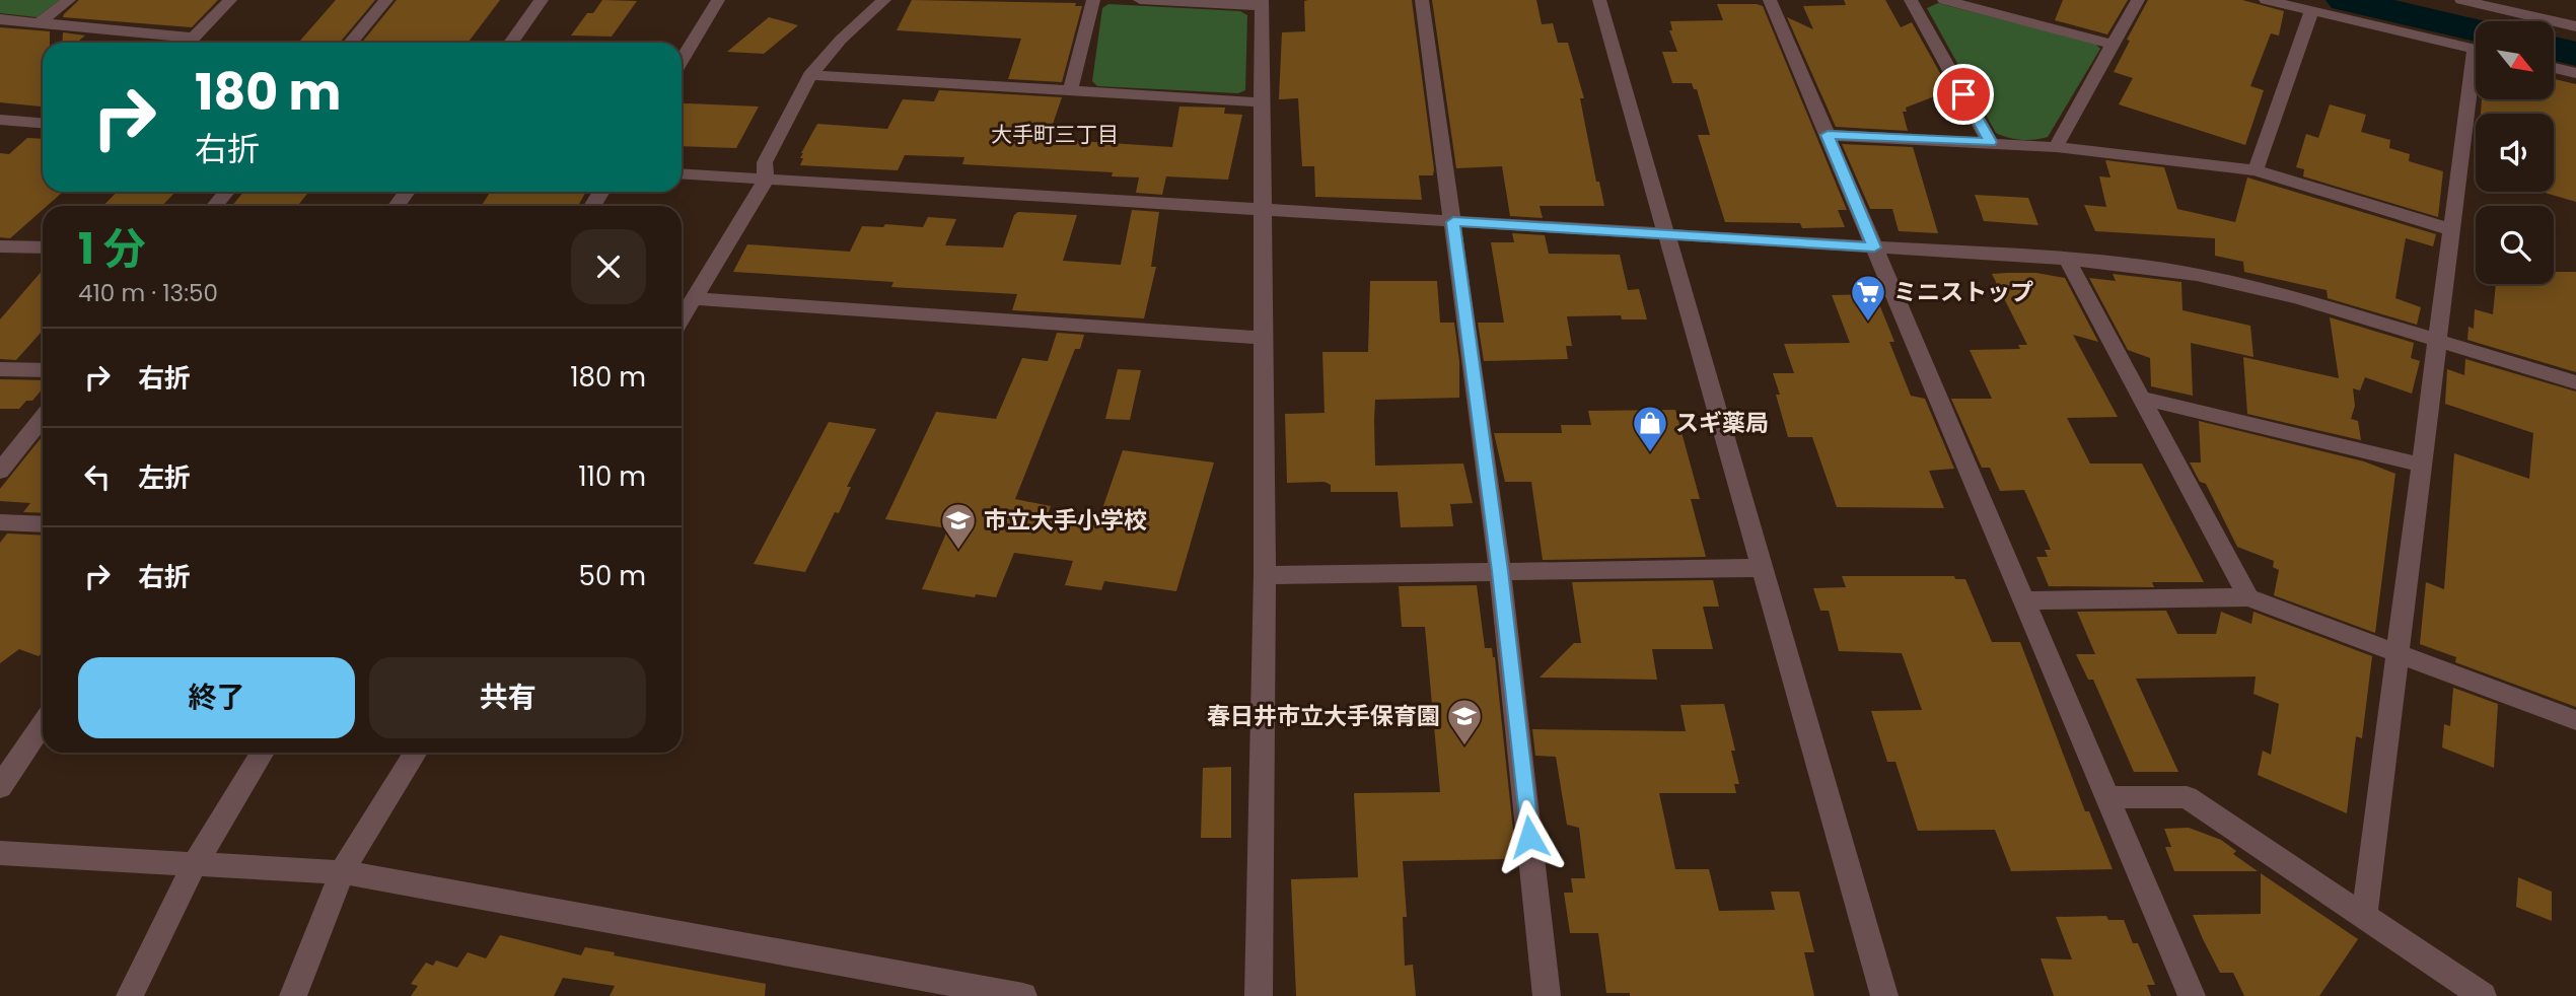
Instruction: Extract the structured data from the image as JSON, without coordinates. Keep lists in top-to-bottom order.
{
  "districts": ["大手町三丁目"],
  "places": {
    "supermarket": ["ミニストップ"],
    "shop": ["スギ薬局"],
    "school or university": ["市立大手小学校", "春日井市立大手保育園"]
  },
  "north": "bottom right",
  "page": {
    "turn": ["180 m", "右折"],
    "heading": ["1 分", "410 m · 13:50"],
    "list": [
      {
        "name": "右折",
        "value": "180 m"
      },
      {
        "name": "左折",
        "value": "110 m"
      },
      {
        "name": "右折",
        "value": "50 m"
      }
    ],
    "buttons": ["終了", "共有"]
  }
}
